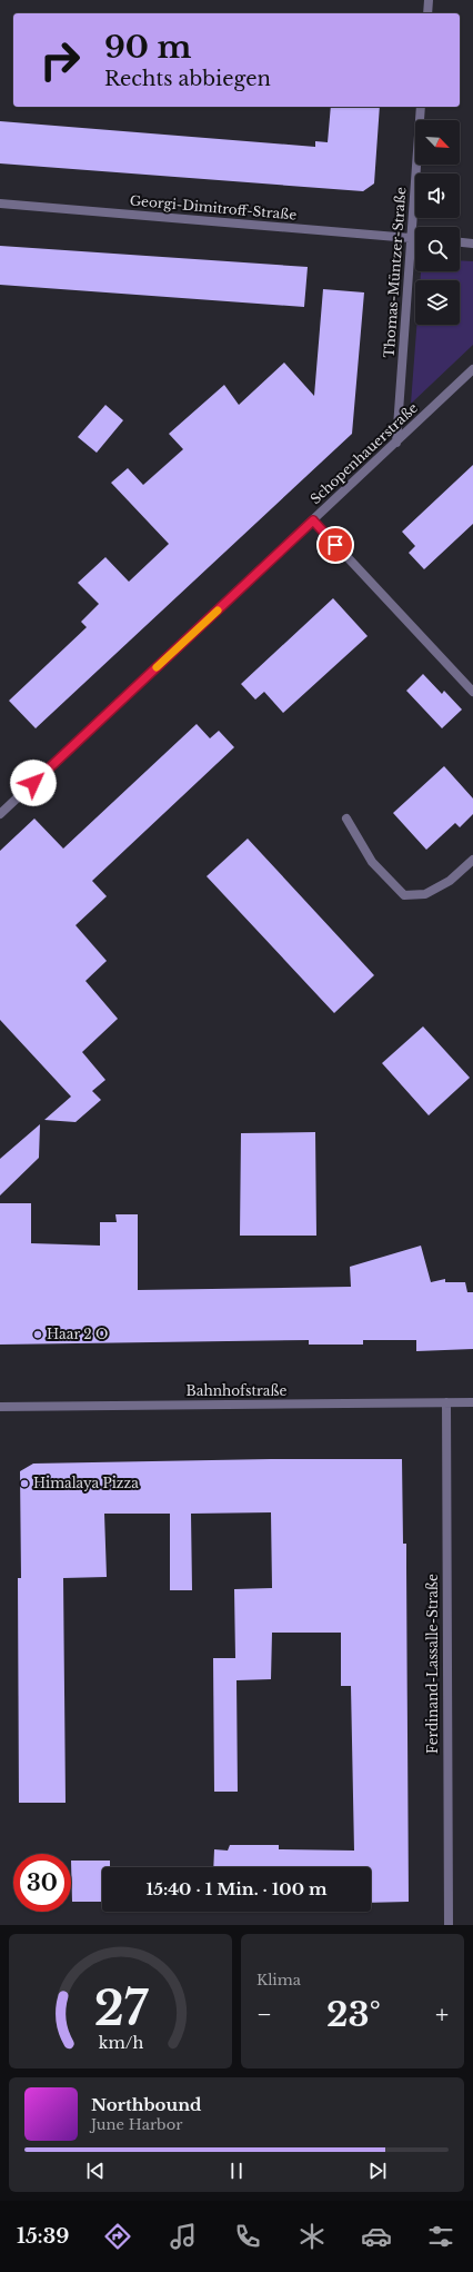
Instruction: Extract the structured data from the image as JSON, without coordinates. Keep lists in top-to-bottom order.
{
  "streets": {
    "street": [
      "Georgi-Dimitroff-Straße",
      "Thomas-Müntzer-Straße",
      "Schopenhauerstraße",
      "Bahnhofstraße",
      "Ferdinand-Lassalle-Straße"
    ]
  },
  "crossings": [
    ["Georgi-Dimitroff-Straße", "Thomas-Müntzer-Straße"],
    ["Thomas-Müntzer-Straße", "Schopenhauerstraße"],
    ["Bahnhofstraße", "Ferdinand-Lassalle-Straße"]
  ],
  "places": ["Haar 2 O", "Himalaya Pizza"],
  "north": "bottom right",
  "page": {
    "turn": ["90 m", "Rechts abbiegen"],
    "limit": "30",
    "trip": "15:40 · 1 Min. · 100 m",
    "tile": "Klima",
    "heat": ["−", "23°", "+"],
    "song": ["Northbound", "June Harbor"],
    "tabs": "15:39",
    "gauge": ["27", "km/h"]
  }
}
